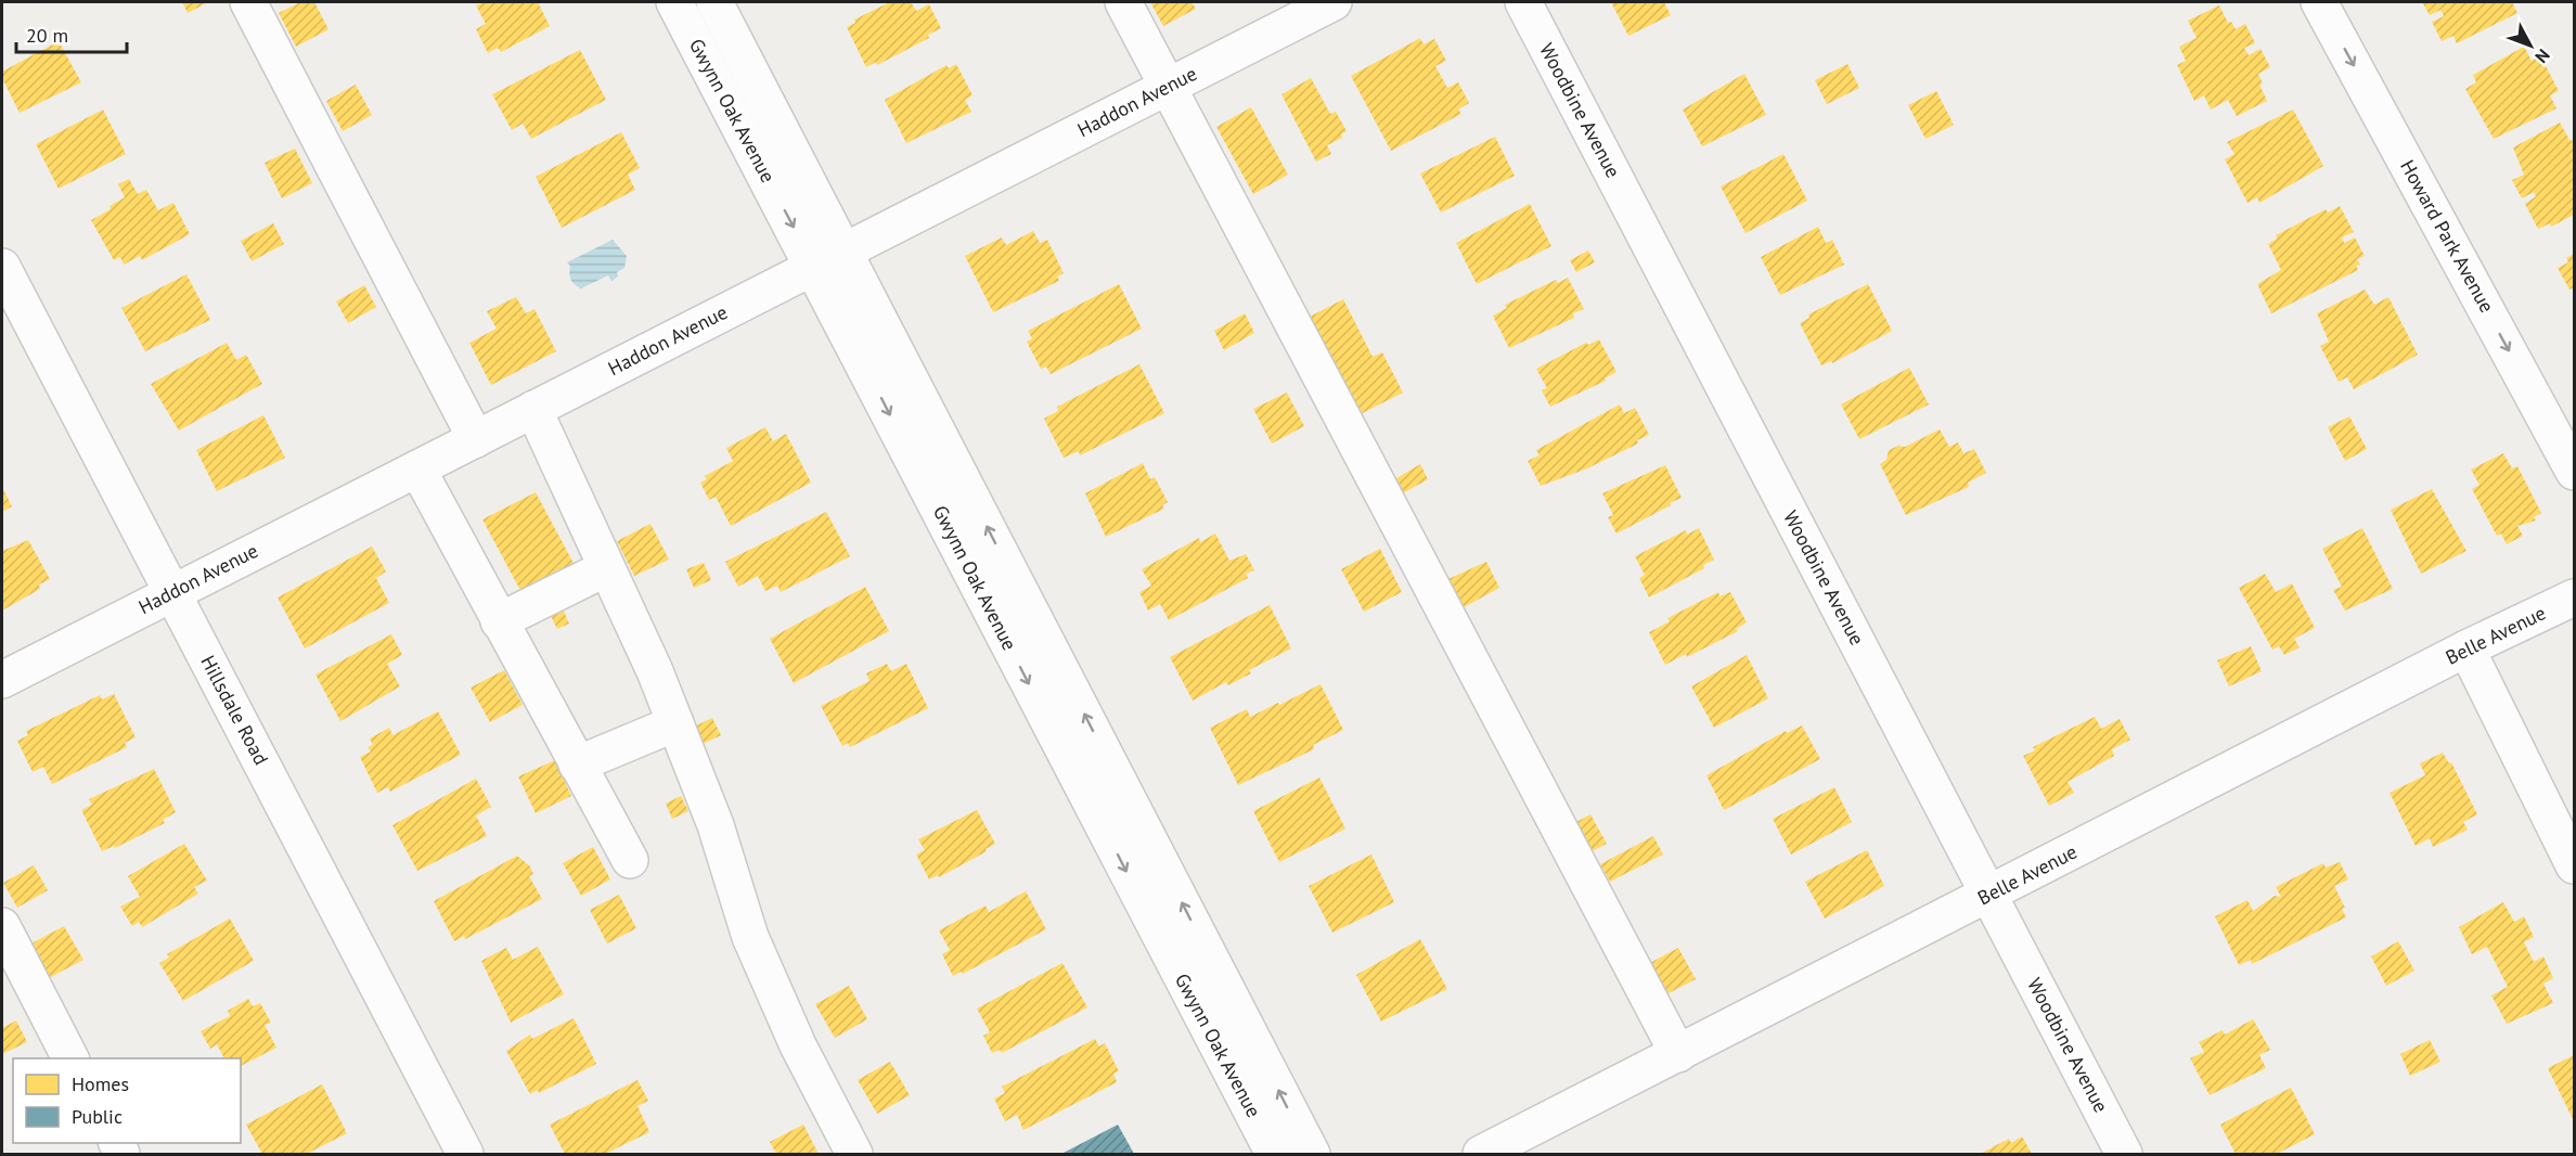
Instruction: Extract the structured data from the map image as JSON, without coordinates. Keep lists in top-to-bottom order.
{
  "streets": {
    "street": [
      "Haddon Avenue",
      "Gwynn Oak Avenue",
      "Woodbine Avenue",
      "Howard Park Avenue",
      "Belle Avenue",
      "Hillsdale Road"
    ]
  },
  "crossings": [
    ["Haddon Avenue", "Gwynn Oak Avenue"],
    ["Haddon Avenue", "Hillsdale Road"],
    ["Woodbine Avenue", "Belle Avenue"]
  ],
  "one_way": ["Howard Park Avenue"],
  "legend": ["Homes", "Public"],
  "scale_bar": "20 m",
  "north": "bottom right"
}
